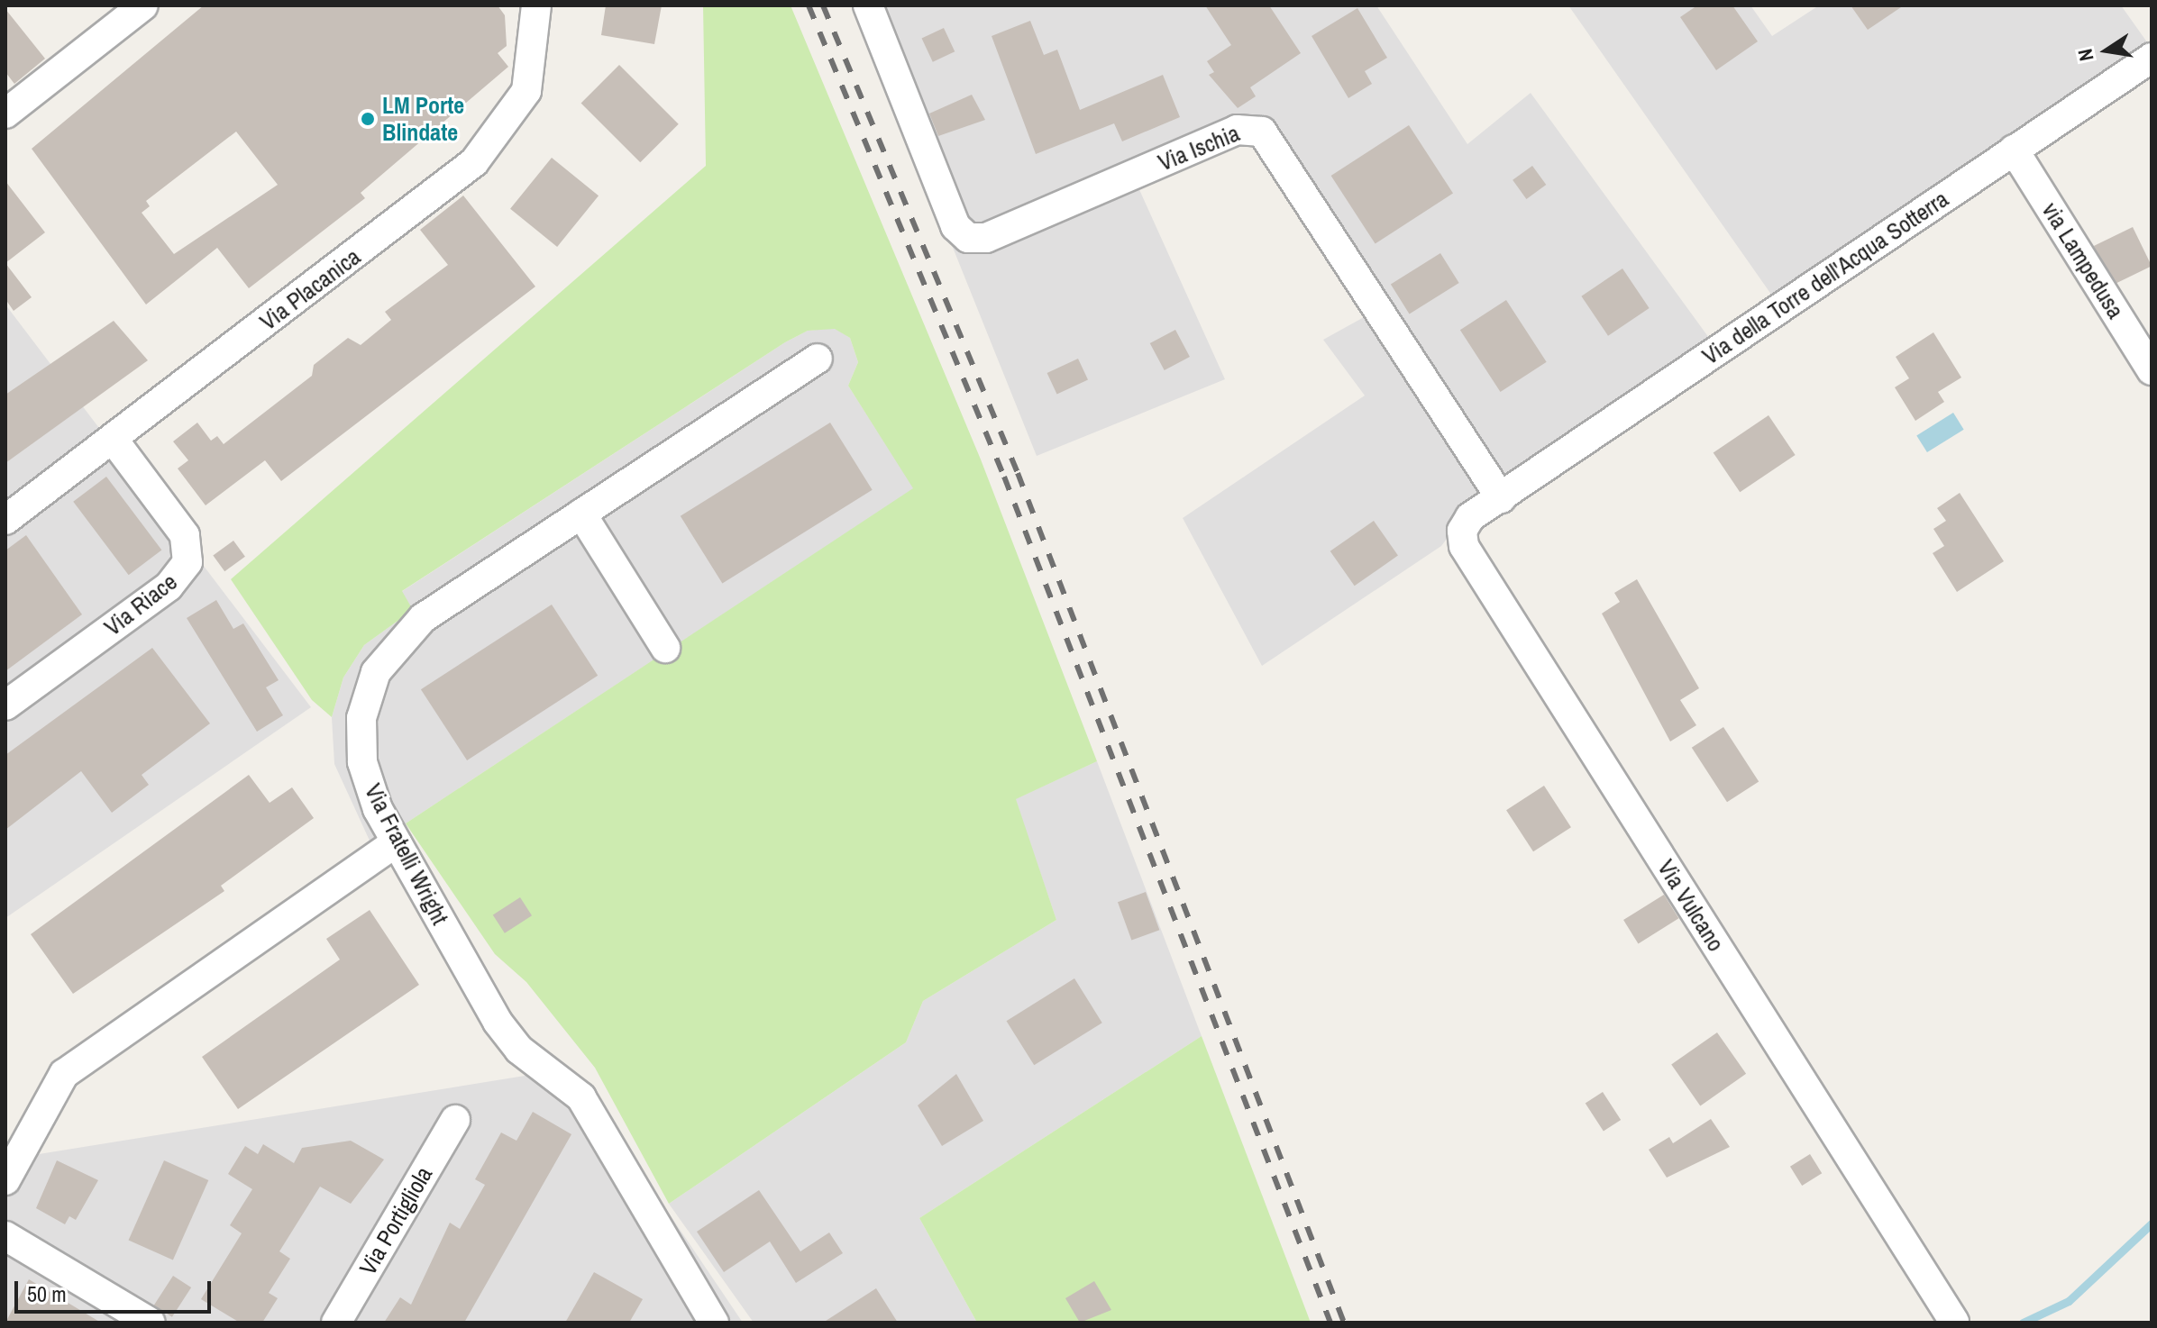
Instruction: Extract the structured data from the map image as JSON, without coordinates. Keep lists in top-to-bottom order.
{
  "streets": {
    "street": [
      "Via Ischia",
      "via Lampedusa",
      "Via della Torre dell'Acqua Sotterra",
      "Via Placanica",
      "Via Riace",
      "Via Fratelli Wright",
      "Via Vulcano",
      "Via Portigliola"
    ]
  },
  "crossings": [
    ["Via Ischia", "Via della Torre dell'Acqua Sotterra"],
    ["Via Ischia", "Via Vulcano"],
    ["via Lampedusa", "Via della Torre dell'Acqua Sotterra"],
    ["Via della Torre dell'Acqua Sotterra", "Via Vulcano"],
    ["Via Placanica", "Via Riace"]
  ],
  "places": ["LM Porte Blindate"],
  "scale_bar": "50 m",
  "north": "left"
}
